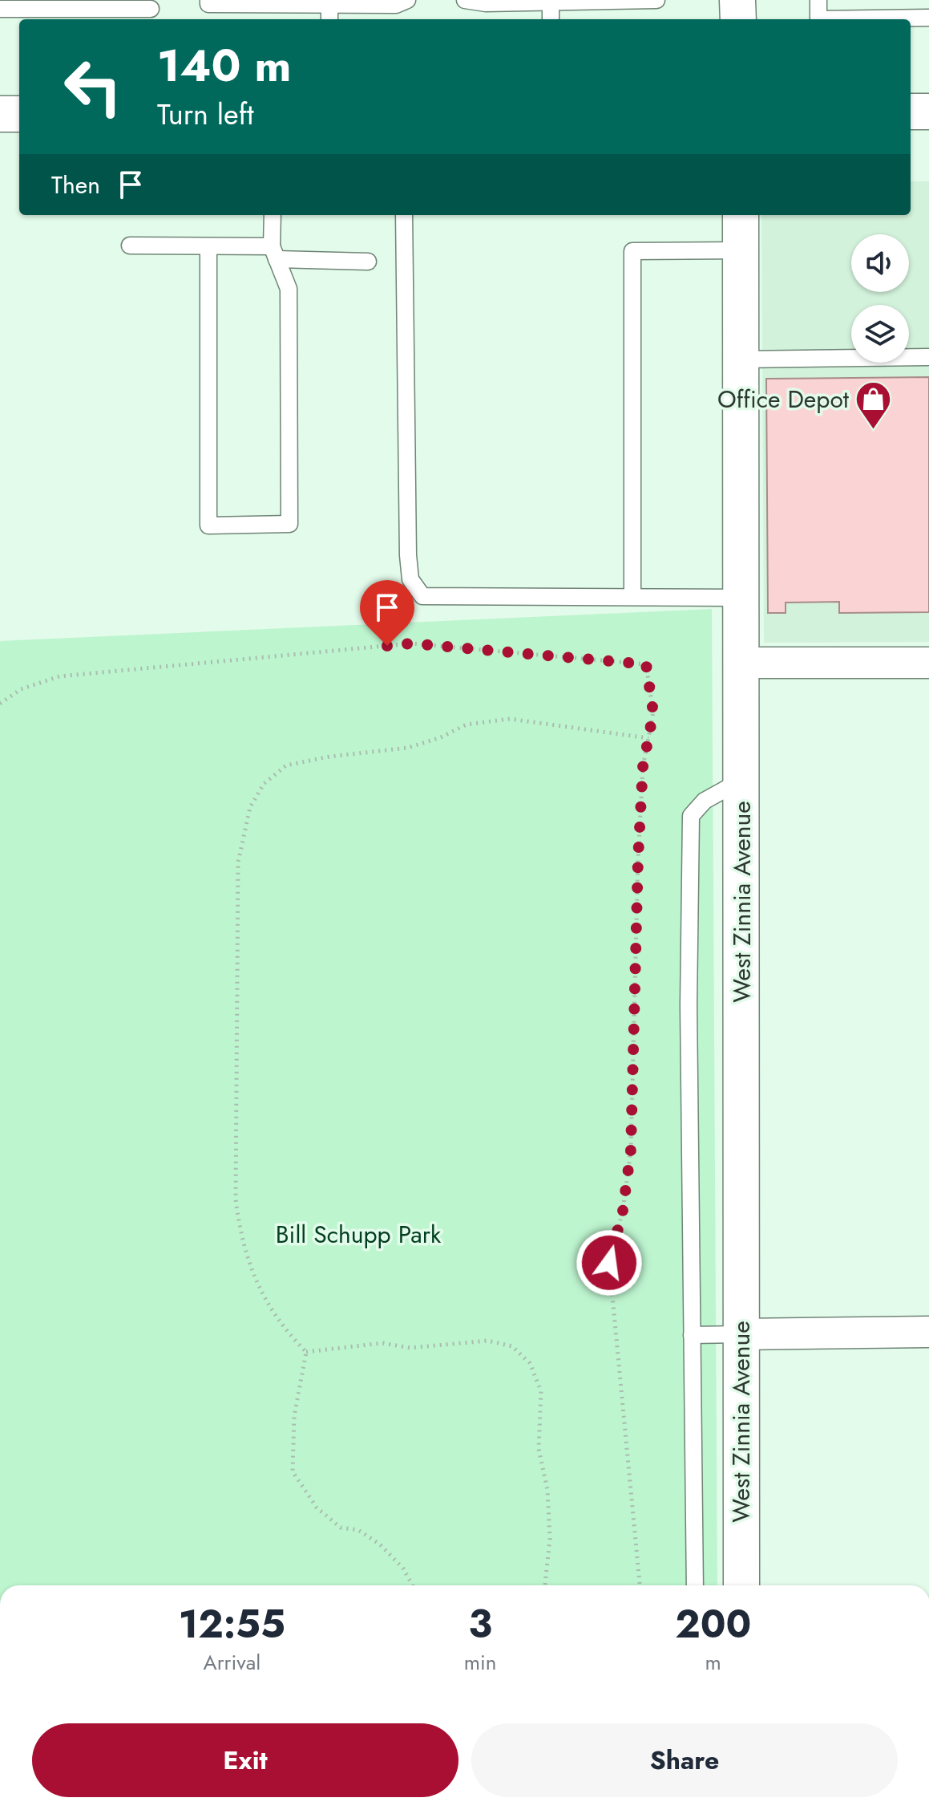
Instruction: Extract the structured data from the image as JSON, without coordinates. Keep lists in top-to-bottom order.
{
  "streets": {
    "street": ["West Zinnia Avenue"]
  },
  "parks": ["Bill Schupp Park"],
  "places": {
    "shop": ["Office Depot"]
  },
  "page": {
    "turn": ["140 m", "Turn left"],
    "then": "Then",
    "eta": [
      "12:55",
      "Arrival",
      "3",
      "min",
      "200",
      "m"
    ],
    "buttons": ["Exit", "Share"]
  }
}
